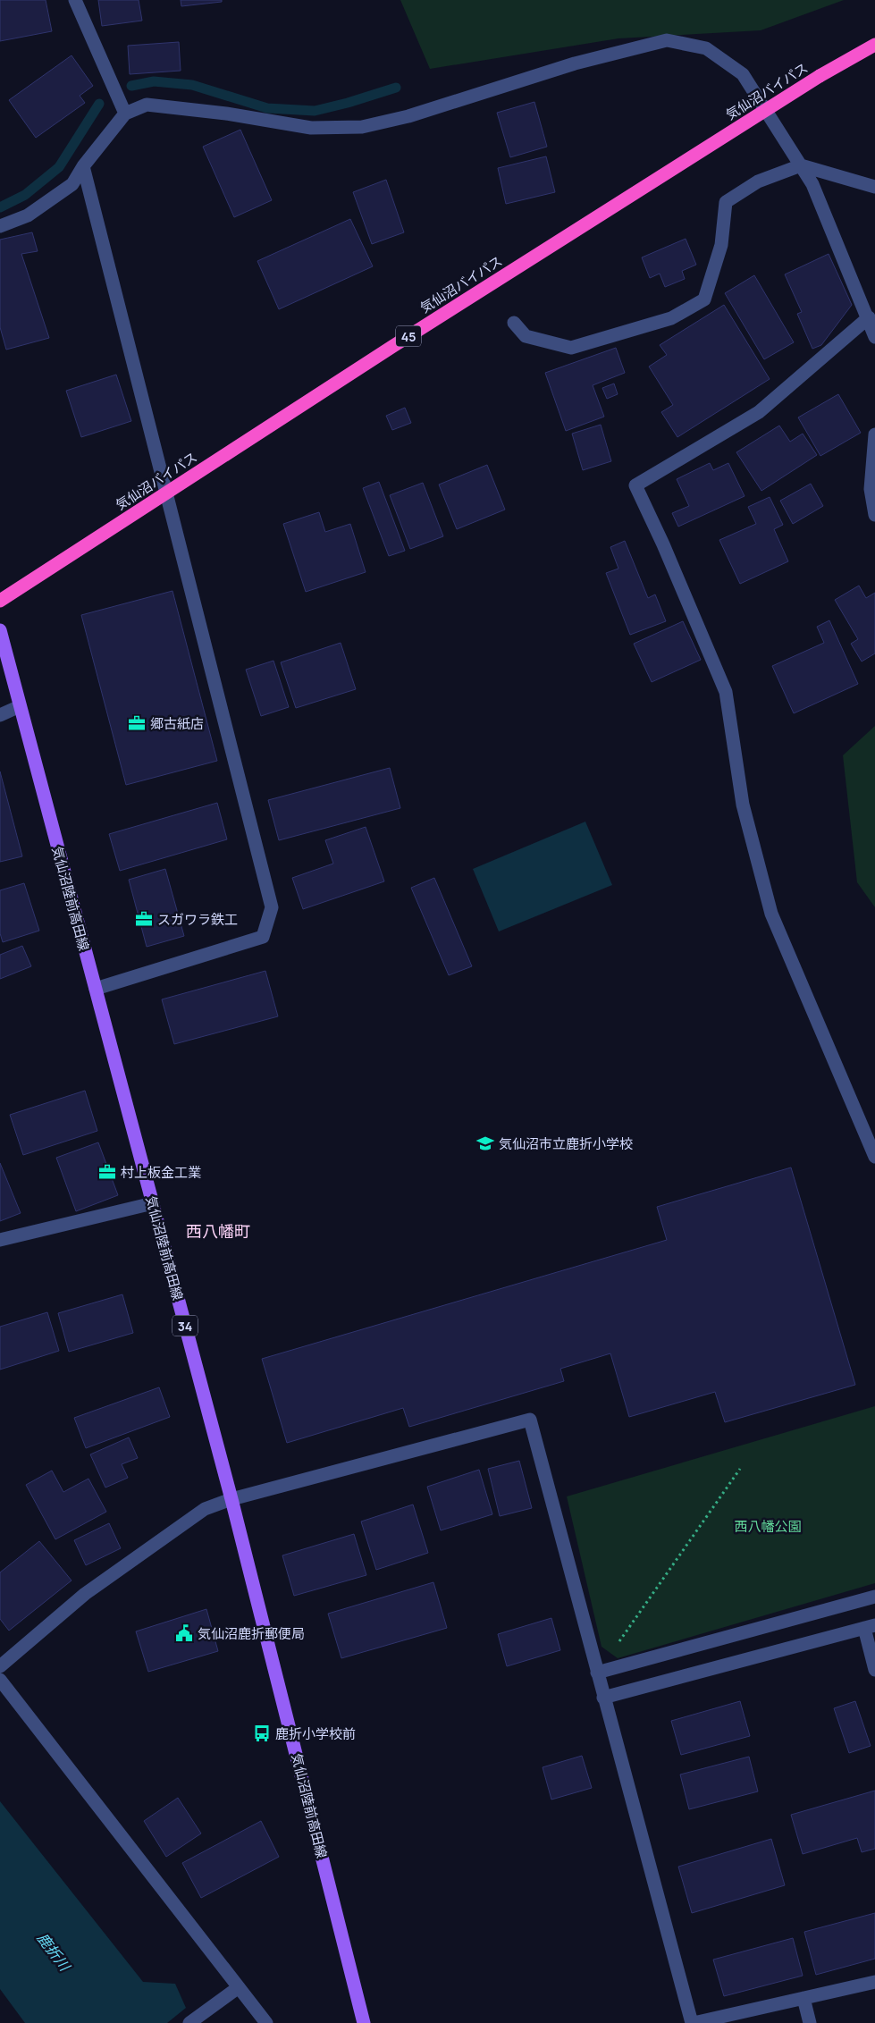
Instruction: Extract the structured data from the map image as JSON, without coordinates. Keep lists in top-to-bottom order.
{
  "streets": {
    "highway": ["気仙沼バイパス", "45"],
    "main road": ["気仙沼陸前高田線", "34"]
  },
  "districts": ["西八幡町"],
  "water": ["鹿折川"],
  "parks": ["西八幡公園"],
  "places": {
    "office": ["郷古紙店", "スガワラ鉄工", "村上板金工業"],
    "school or university": ["気仙沼市立鹿折小学校"],
    "public building": ["気仙沼鹿折郵便局"],
    "bus stop": ["鹿折小学校前"]
  }
}
